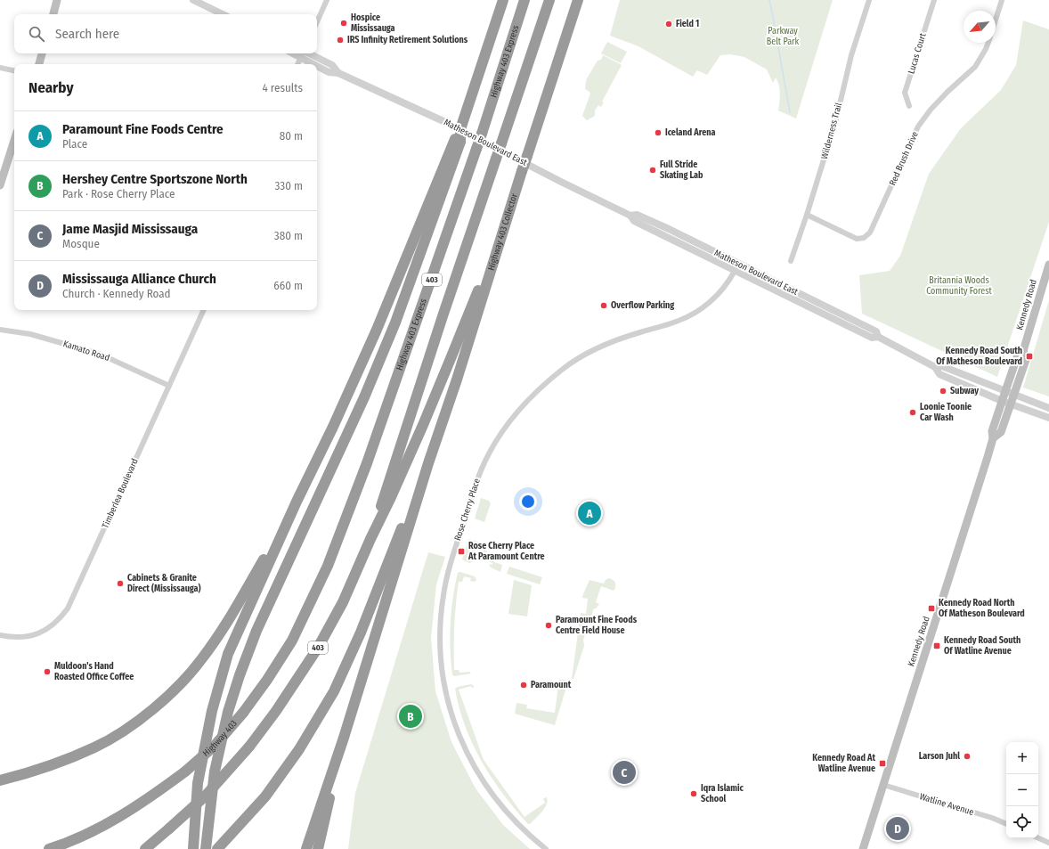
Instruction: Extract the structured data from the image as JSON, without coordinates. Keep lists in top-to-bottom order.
{
  "streets": {
    "highway": [
      "Highway 403 Express",
      "Highway 403 Collector",
      "403",
      "Highway 403"
    ],
    "main road": ["Kennedy Road"],
    "street": [
      "Lucas Court",
      "Wilderness Trail",
      "Matheson Boulevard East",
      "Red Brush Drive",
      "Kamato Road",
      "Timberlea Boulevard",
      "Rose Cherry Place",
      "Watline Avenue"
    ]
  },
  "crossings": [
    ["Highway 403 Express", "Highway 403"],
    ["Wilderness Trail", "Red Brush Drive"],
    ["Matheson Boulevard East", "Kennedy Road"],
    ["Matheson Boulevard East", "Rose Cherry Place"],
    ["Kennedy Road", "Watline Avenue"],
    ["Kamato Road", "Timberlea Boulevard"]
  ],
  "parks": ["Parkway Belt Park", "Britannia Woods Community Forest"],
  "places": {
    "other": [
      "Hospice Mississauga",
      "Field 1",
      "IRS Infinity Retirement Solutions",
      "Iceland Arena",
      "Full Stride Skating Lab",
      "Overflow Parking",
      "Subway",
      "Loonie Toonie Car Wash",
      "Cabinets & Granite Direct (Mississauga)",
      "Paramount Fine Foods Centre Field House",
      "Muldoon's Hand Roasted Office Coffee",
      "Paramount",
      "Larson Juhl",
      "Iqra Islamic School"
    ],
    "transit": [
      "Kennedy Road South Of Matheson Boulevard",
      "Rose Cherry Place At Paramount Centre",
      "Kennedy Road North Of Matheson Boulevard",
      "Kennedy Road South Of Watline Avenue",
      "Kennedy Road At Watline Avenue"
    ]
  },
  "north": "bottom left",
  "page": {
    "search": "Search here",
    "heading": ["Nearby", "4 results"],
    "list": [
      {
        "mark": "A",
        "name": "Paramount Fine Foods Centre",
        "note": "Place",
        "value": "80 m"
      },
      {
        "mark": "B",
        "name": "Hershey Centre Sportszone North",
        "note": "Park · Rose Cherry Place",
        "value": "330 m"
      },
      {
        "mark": "C",
        "name": "Jame Masjid Mississauga",
        "note": "Mosque",
        "value": "380 m"
      },
      {
        "mark": "D",
        "name": "Mississauga Alliance Church",
        "note": "Church · Kennedy Road",
        "value": "660 m"
      }
    ],
    "pins": [
      "A",
      "B",
      "C",
      "D"
    ],
    "map_buttons": ["+", "−"]
  }
}
